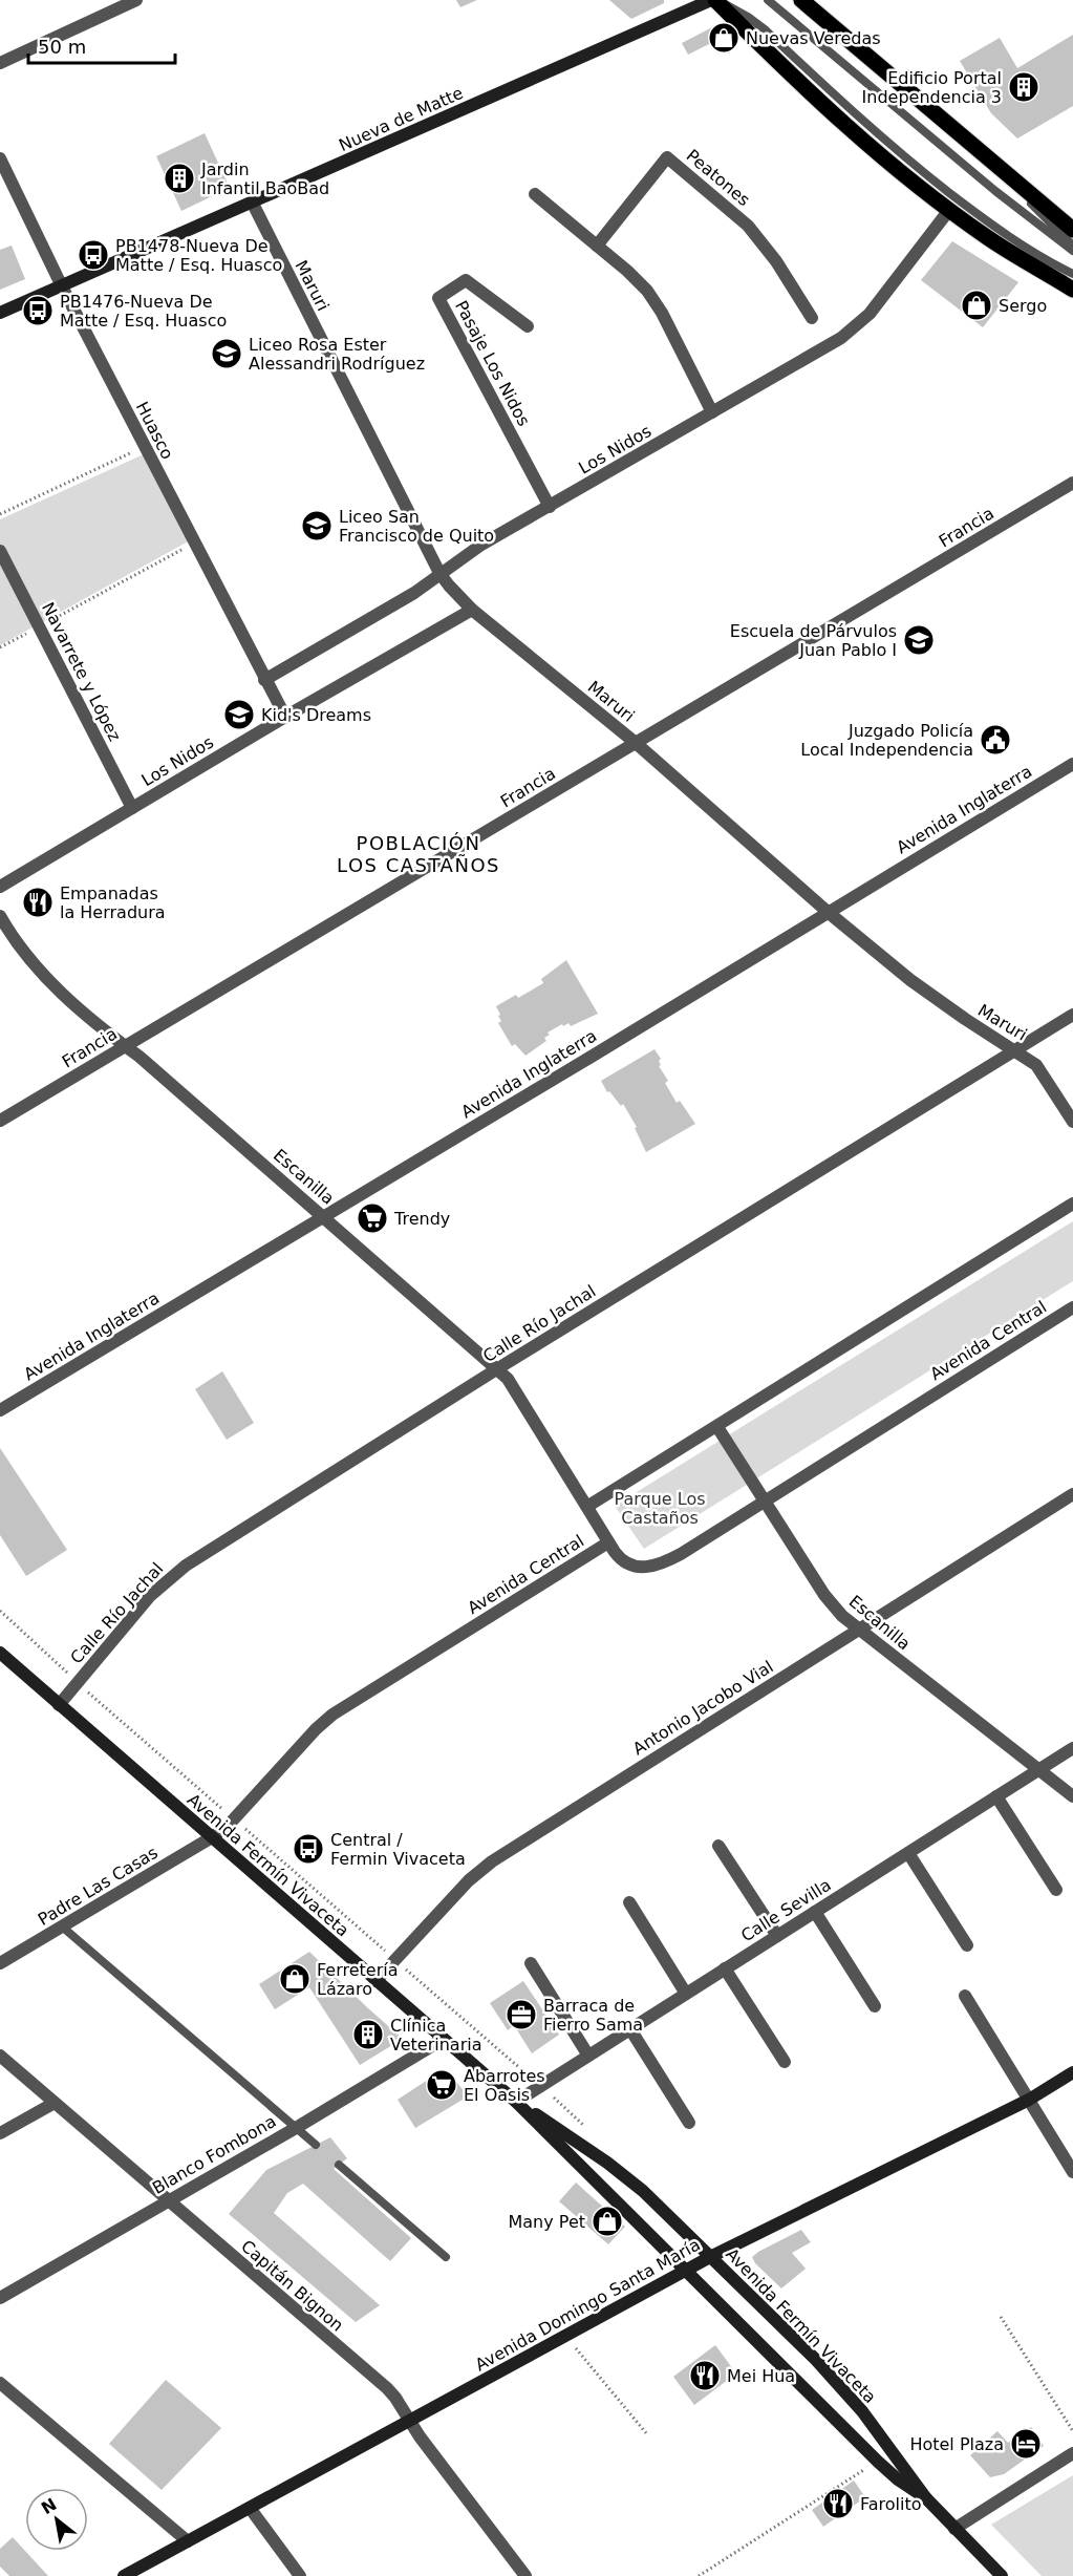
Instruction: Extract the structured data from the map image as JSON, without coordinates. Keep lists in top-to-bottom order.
{
  "streets": {
    "main road": ["Nueva de Matte", "Avenida Fermín Vivaceta", "Avenida Domingo Santa María"],
    "street": [
      "Peatones",
      "Maruri",
      "Pasaje Los Nidos",
      "Huasco",
      "Los Nidos",
      "Francia",
      "Navarrete y López",
      "Avenida Inglaterra",
      "Escanilla",
      "Calle Río Jachal",
      "Avenida Central",
      "Antonio Jacobo Vial",
      "Padre Las Casas",
      "Calle Sevilla",
      "Blanco Fombona",
      "Capitán Bignon"
    ]
  },
  "crossings": [
    ["Nueva de Matte", "Maruri"],
    ["Nueva de Matte", "Huasco"],
    ["Maruri", "Los Nidos"],
    ["Maruri", "Francia"],
    ["Maruri", "Avenida Inglaterra"],
    ["Maruri", "Calle Río Jachal"],
    ["Pasaje Los Nidos", "Los Nidos"],
    ["Huasco", "Los Nidos"],
    ["Los Nidos", "Navarrete y López"],
    ["Francia", "Escanilla"],
    ["Avenida Inglaterra", "Escanilla"],
    ["Escanilla", "Calle Río Jachal"],
    ["Escanilla", "Avenida Central"],
    ["Escanilla", "Antonio Jacobo Vial"],
    ["Escanilla", "Calle Sevilla"],
    ["Calle Río Jachal", "Avenida Fermín Vivaceta"],
    ["Avenida Central", "Avenida Fermín Vivaceta"],
    ["Avenida Central", "Padre Las Casas"],
    ["Antonio Jacobo Vial", "Avenida Fermín Vivaceta"],
    ["Avenida Fermín Vivaceta", "Padre Las Casas"],
    ["Avenida Fermín Vivaceta", "Calle Sevilla"],
    ["Avenida Fermín Vivaceta", "Blanco Fombona"],
    ["Avenida Fermín Vivaceta", "Avenida Domingo Santa María"],
    ["Blanco Fombona", "Capitán Bignon"],
    ["Capitán Bignon", "Avenida Domingo Santa María"]
  ],
  "districts": ["POBLACIÓN LOS CASTAÑOS"],
  "parks": ["Parque Los Castaños"],
  "places": {
    "shop": [
      "Nuevas Veredas",
      "Sergo",
      "Ferretería Lázaro",
      "Many Pet"
    ],
    "building": ["Edificio Portal Independencia 3", "Jardin Infantil BaoBad", "Clínica Veterinaria"],
    "bus stop": ["PB1478-Nueva De Matte / Esq. Huasco", "PB1476-Nueva De Matte / Esq. Huasco", "Central / Fermin Vivaceta"],
    "school or university": [
      "Liceo Rosa Ester Alessandri Rodríguez",
      "Liceo San Francisco de Quito",
      "Escuela de Párvulos Juan Pablo I",
      "Kid's Dreams"
    ],
    "public building": ["Juzgado Policía Local Independencia"],
    "restaurant": ["Empanadas la Herradura", "Mei Hua", "Farolito"],
    "supermarket": ["Trendy", "Abarrotes El Oasis"],
    "office": ["Barraca de Fierro Sama"],
    "hotel": ["Hotel Plaza"]
  },
  "scale_bar": "50 m",
  "north": "top left"
}
